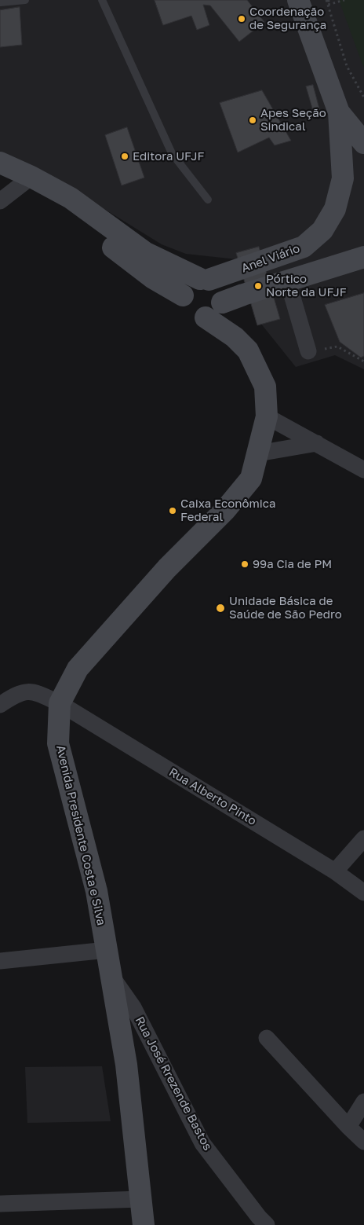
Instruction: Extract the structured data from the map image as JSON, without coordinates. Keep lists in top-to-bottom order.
{
  "streets": {
    "main road": ["Anel Viário", "Avenida Presidente Costa e Silva"],
    "street": ["Rua Alberto Pinto", "Rua José Rrezende Bastos"]
  },
  "crossings": [
    ["Anel Viário", "Avenida Presidente Costa e Silva"],
    ["Rua Alberto Pinto", "Avenida Presidente Costa e Silva"],
    ["Avenida Presidente Costa e Silva", "Rua José Rrezende Bastos"]
  ],
  "places": [
    "Coordenação de Segurança",
    "Apes Seção Sindical",
    "Editora UFJF",
    "Pórtico Norte da UFJF",
    "Caixa Econômica Federal",
    "99ª Cia de PM",
    "Unidade Básica de Saúde de São Pedro"
  ]
}
